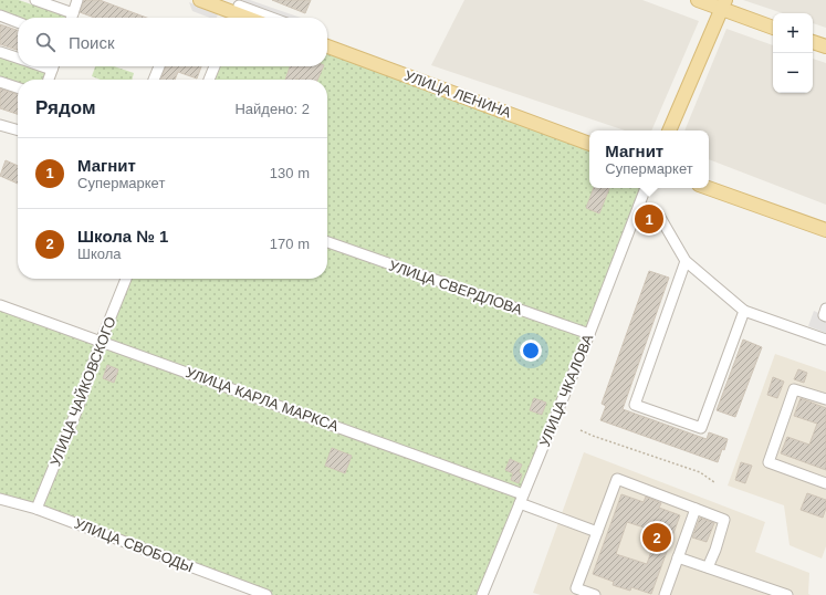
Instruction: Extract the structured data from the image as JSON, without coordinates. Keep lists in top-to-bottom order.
{
  "streets": {
    "main road": ["УЛИЦА ЛЕНИНА"],
    "street": [
      "УЛИЦА СВЕРДЛОВА",
      "УЛИЦА ЧКАЛОВА",
      "УЛИЦА ЧАЙКОВСКОГО",
      "УЛИЦА КАРЛА МАРКСА",
      "УЛИЦА СВОБОДЫ"
    ]
  },
  "crossings": [
    ["УЛИЦА СВЕРДЛОВА", "УЛИЦА ЧКАЛОВА"],
    ["УЛИЦА ЧКАЛОВА", "УЛИЦА КАРЛА МАРКСА"],
    ["УЛИЦА ЧАЙКОВСКОГО", "УЛИЦА КАРЛА МАРКСА"],
    ["УЛИЦА ЧАЙКОВСКОГО", "УЛИЦА СВОБОДЫ"]
  ],
  "page": {
    "map_buttons": ["+", "−"],
    "search": "Поиск",
    "heading": ["Рядом", "Найдено: 2"],
    "popup": ["Магнит", "Супермаркет"],
    "list": [
      {
        "mark": "1",
        "name": "Магнит",
        "note": "Супермаркет",
        "value": "130 m"
      },
      {
        "mark": "2",
        "name": "Школа № 1",
        "note": "Школа",
        "value": "170 m"
      }
    ],
    "pins": ["1", "2"]
  }
}
